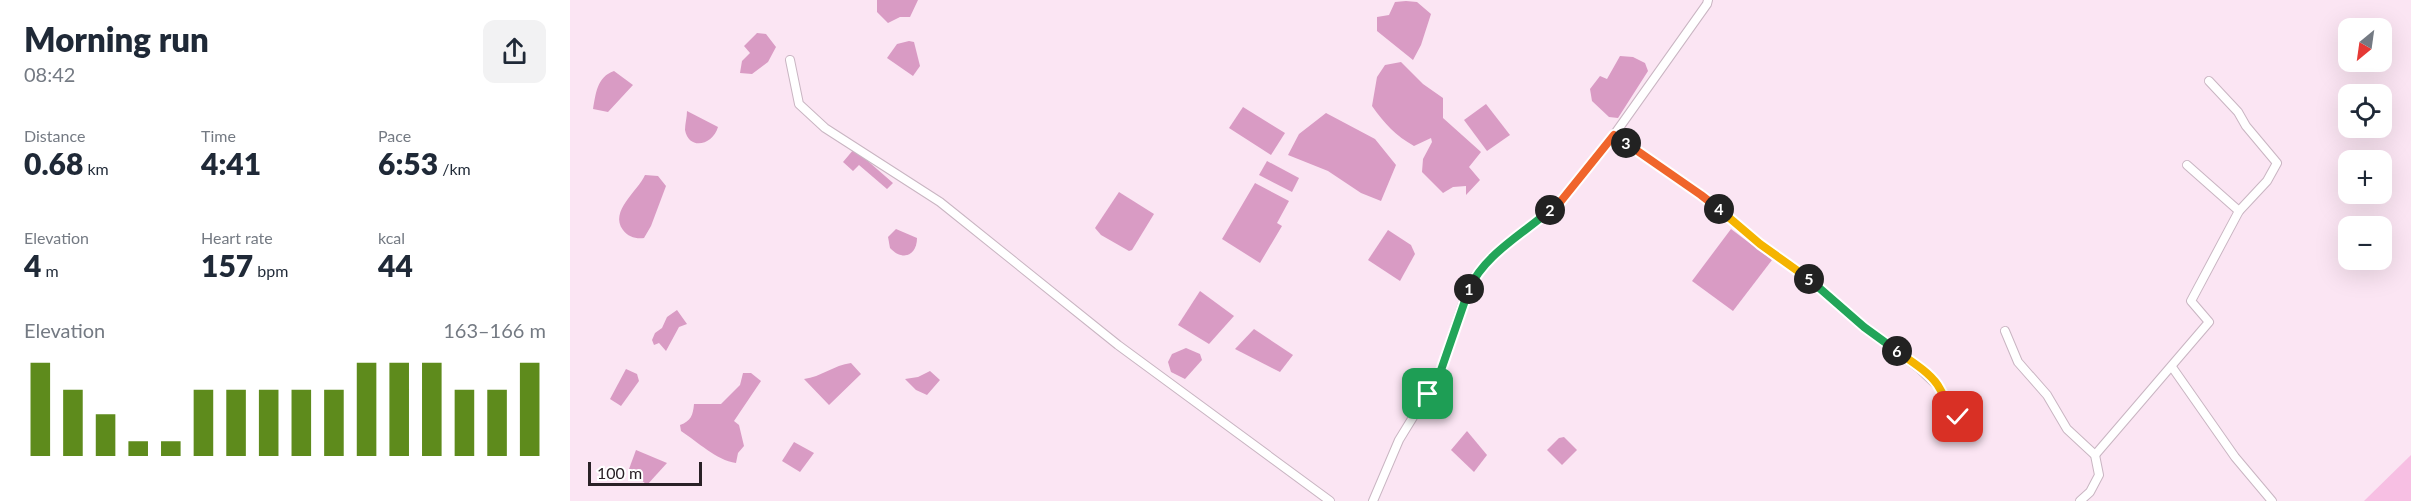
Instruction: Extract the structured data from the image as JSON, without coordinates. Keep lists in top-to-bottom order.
{
  "scale_bar": "100 m",
  "north": "bottom left",
  "page": {
    "heading": ["Morning run", "08:42"],
    "map_buttons": ["+", "−"],
    "stats": [
      ["Distance", "0.68 km"],
      ["Time", "4:41"],
      ["Pace", "6:53 /km"],
      ["Elevation", "4 m"],
      ["Heart rate", "157 bpm"],
      ["kcal", "44"]
    ],
    "pins": [
      "3",
      "4",
      "2",
      "5",
      "1",
      "6"
    ],
    "chart": ["Elevation", "163–166 m"],
    "scale": "100 m"
  }
}
